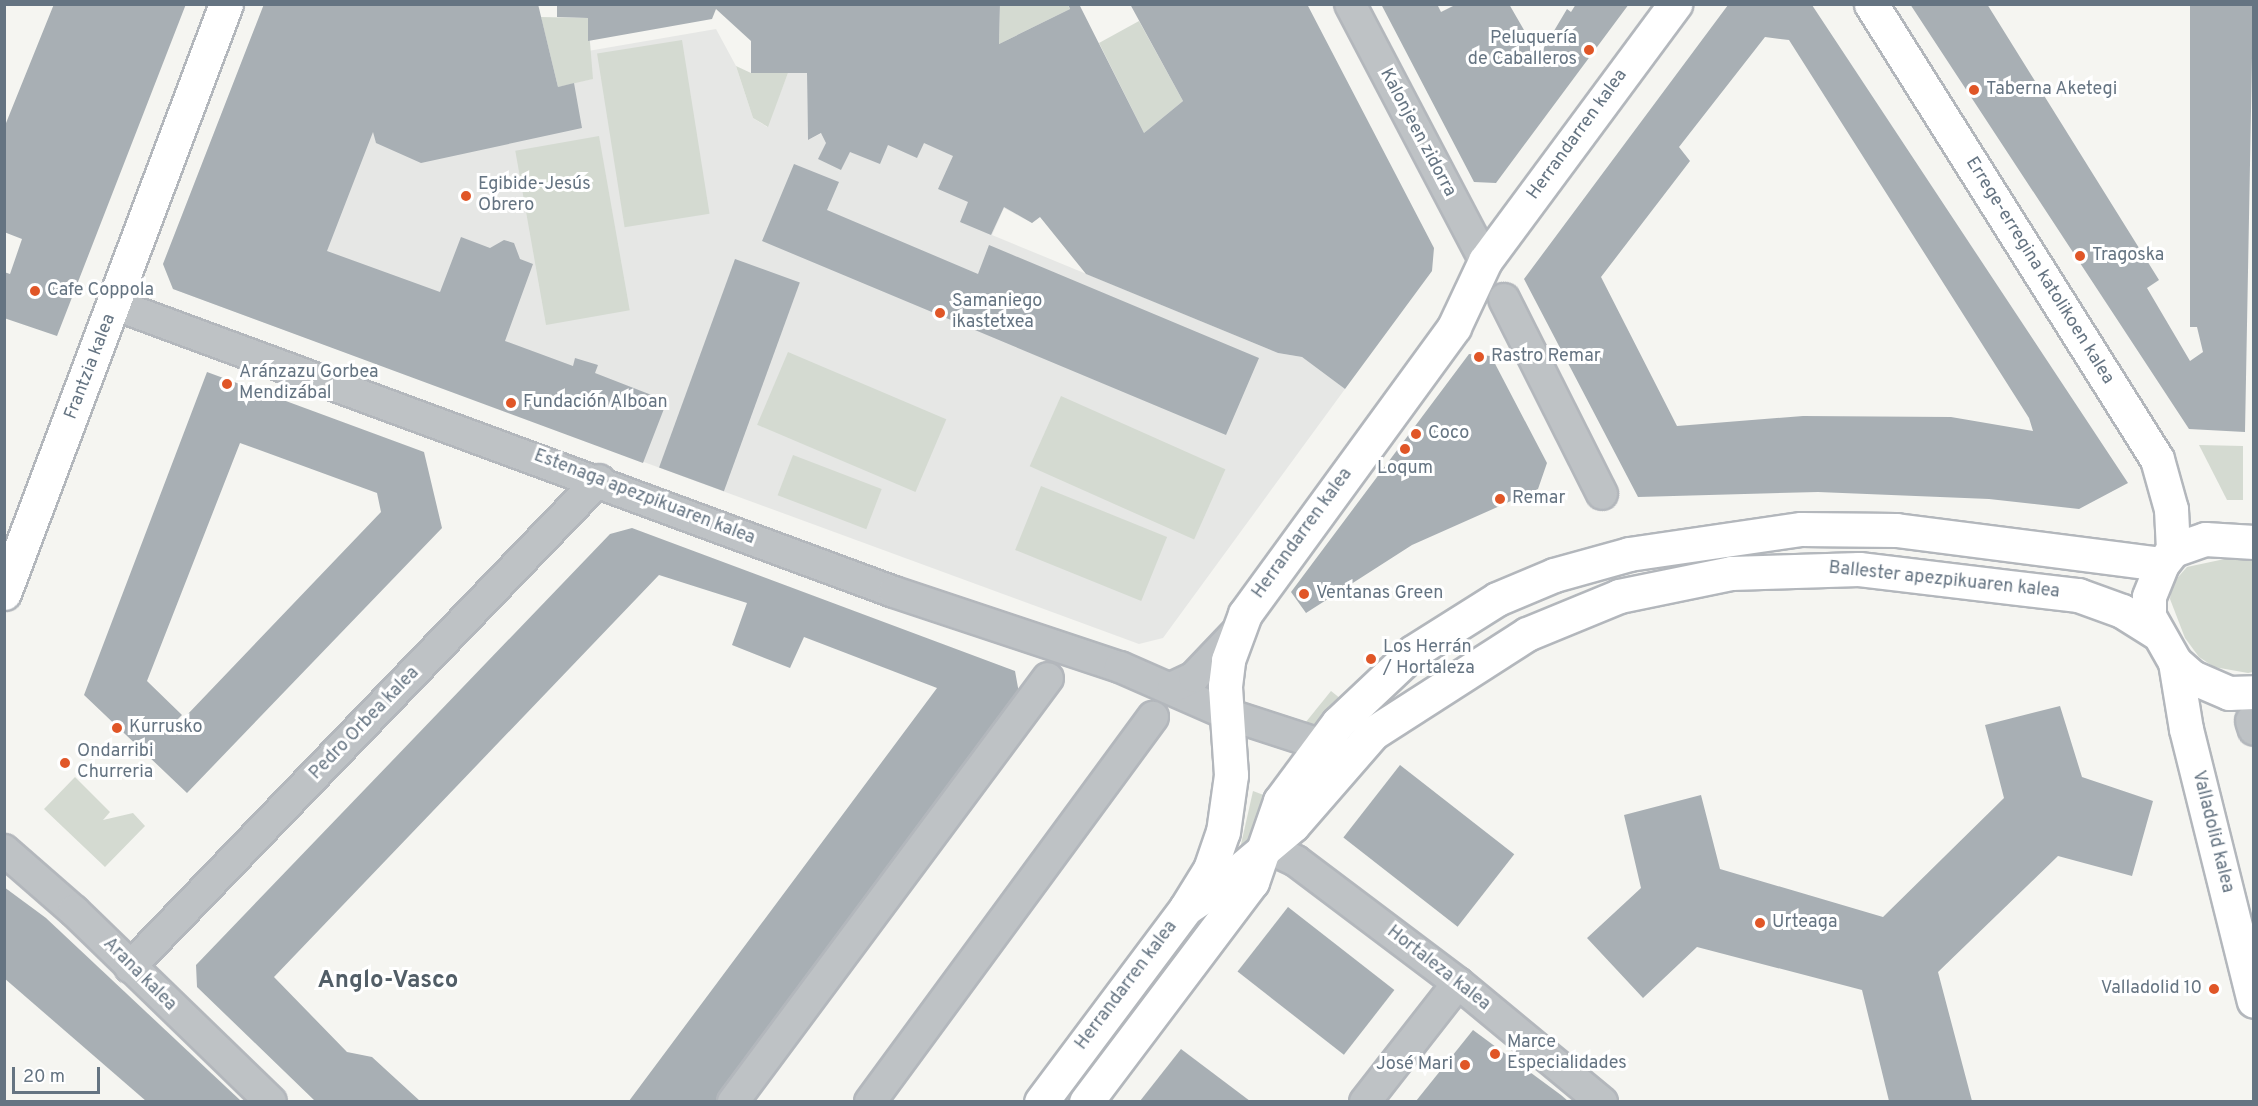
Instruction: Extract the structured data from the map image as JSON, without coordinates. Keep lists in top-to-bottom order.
{
  "streets": {
    "main road": [
      "Herrandarren kalea",
      "Errege-erregina katolikoen kalea",
      "Frantzia kalea",
      "Ballester apezpikuaren kalea",
      "Valladolid kalea"
    ],
    "street": [
      "Kalonjeen zidorra",
      "Estenaga apezpikuaren kalea",
      "Pedro Orbea kalea",
      "Hortaleza kalea",
      "Arana kalea"
    ]
  },
  "crossings": [
    ["Kalonjeen zidorra", "Herrandarren kalea"],
    ["Herrandarren kalea", "Estenaga apezpikuaren kalea"],
    ["Herrandarren kalea", "Ballester apezpikuaren kalea"],
    ["Herrandarren kalea", "Hortaleza kalea"],
    ["Frantzia kalea", "Estenaga apezpikuaren kalea"],
    ["Estenaga apezpikuaren kalea", "Ballester apezpikuaren kalea"],
    ["Estenaga apezpikuaren kalea", "Pedro Orbea kalea"],
    ["Ballester apezpikuaren kalea", "Hortaleza kalea"],
    ["Pedro Orbea kalea", "Arana kalea"]
  ],
  "districts": ["Anglo-Vasco"],
  "places": [
    "Peluquería de Caballeros",
    "Taberna Aketegi",
    "Egibide-Jesús Obrero",
    "Tragoska",
    "Cafe Coppola",
    "Samaniego ikastetxea",
    "Rastro Remar",
    "Aránzazu Gorbea Mendizábal",
    "Fundación Alboan",
    "Coco",
    "Loqum",
    "Remar",
    "Ventanas Green",
    "Los Herrán / Hortaleza",
    "Kurrusko",
    "Ondarribi Churreria",
    "Urteaga",
    "Valladolid 10",
    "Marce Especialidades",
    "José Mari"
  ],
  "scale_bar": "20 m"
}
